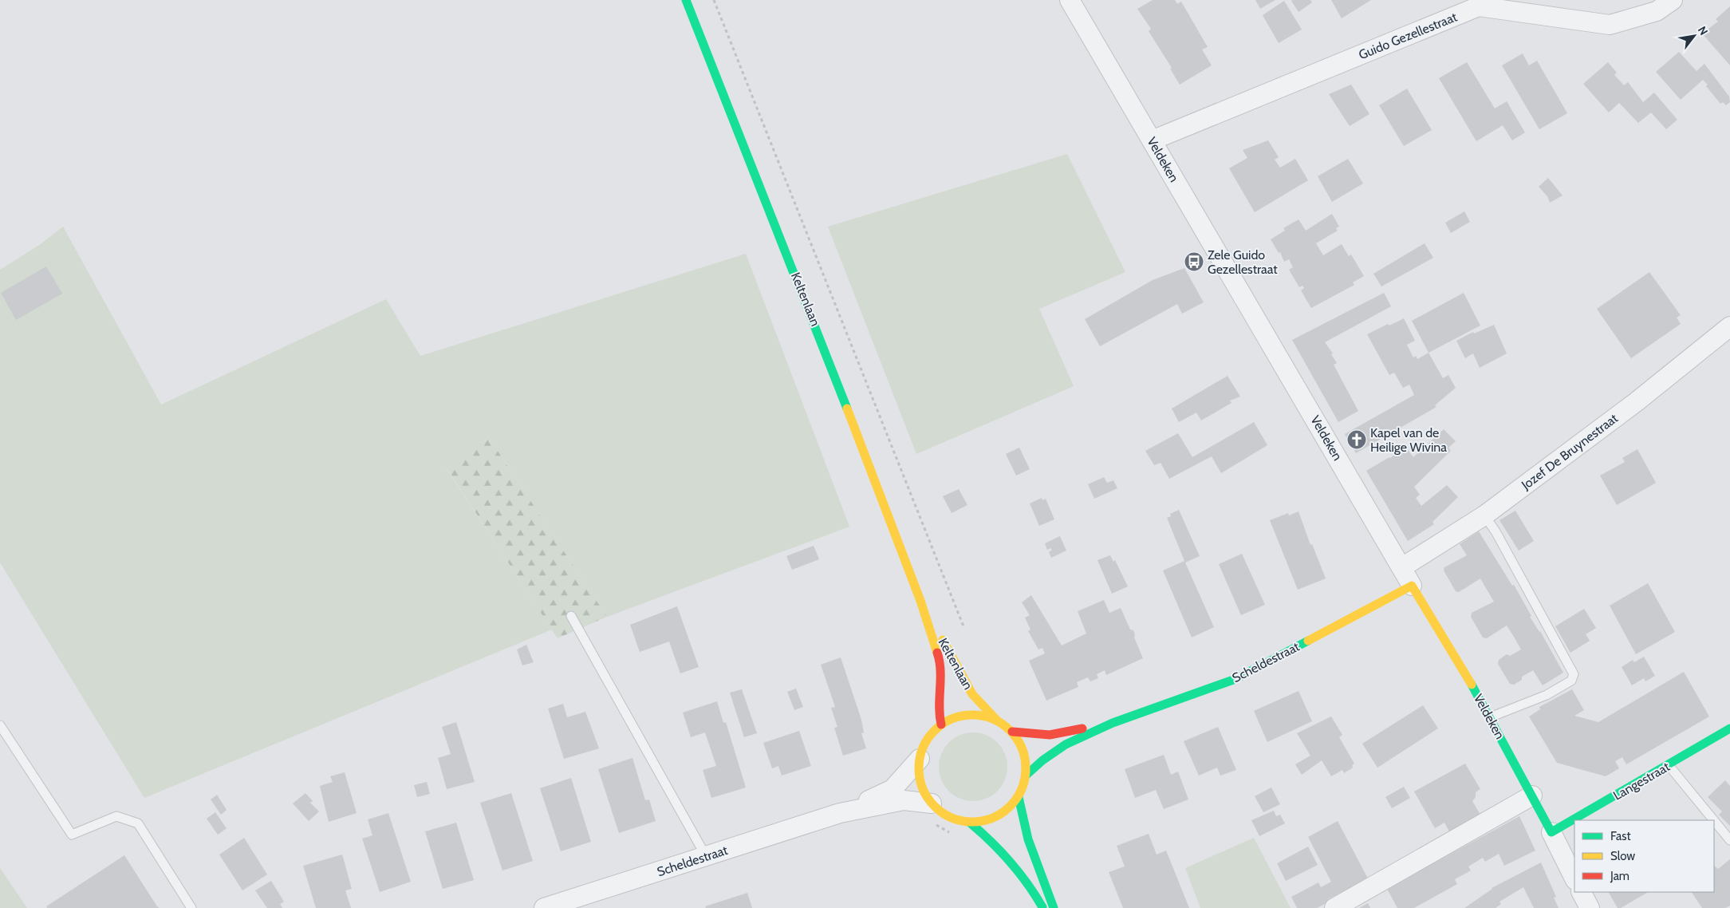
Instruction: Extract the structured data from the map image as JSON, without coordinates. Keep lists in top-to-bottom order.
{
  "streets": {
    "main road": [
      "Veldeken",
      "Keltenlaan",
      "Scheldestraat",
      "Langestraat"
    ],
    "street": ["Guido Gezellestraat", "Jozef De Bruynestraat"]
  },
  "crossings": [
    ["Guido Gezellestraat", "Veldeken"],
    ["Veldeken", "Jozef De Bruynestraat"],
    ["Veldeken", "Scheldestraat"],
    ["Veldeken", "Langestraat"],
    ["Keltenlaan", "Scheldestraat"]
  ],
  "places": {
    "bus stop": ["Zele Guido Gezellestraat"],
    "church": ["Kapel van de Heilige Wivina"]
  },
  "legend": ["Fast", "Slow", "Jam"],
  "north": "top right"
}
